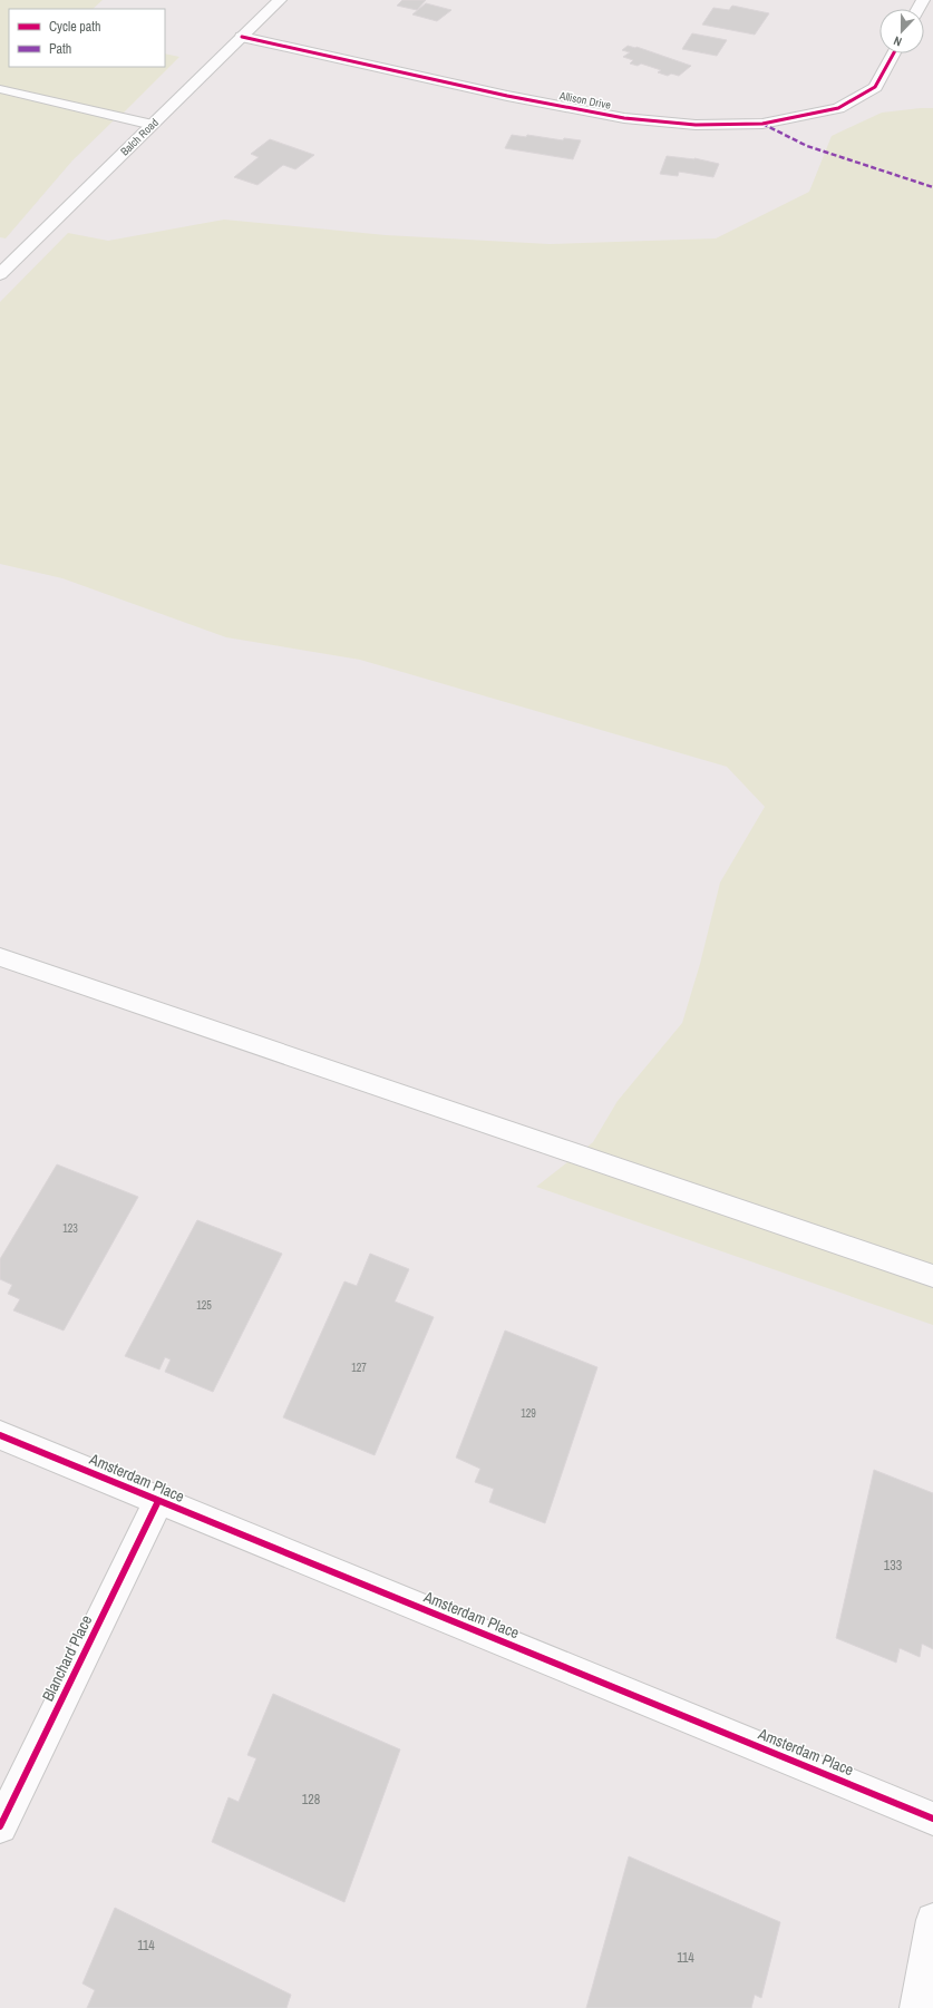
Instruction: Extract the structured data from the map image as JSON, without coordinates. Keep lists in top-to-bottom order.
{
  "streets": {
    "street": [
      "Allison Drive",
      "Balch Road",
      "Amsterdam Place",
      "Blanchard Place"
    ]
  },
  "crossings": [
    ["Allison Drive", "Balch Road"],
    ["Amsterdam Place", "Blanchard Place"]
  ],
  "house_numbers": [
    "123",
    "125",
    "127",
    "129",
    "133",
    "128",
    "114",
    "114"
  ],
  "legend": ["Cycle path", "Path"],
  "north": "bottom"
}
